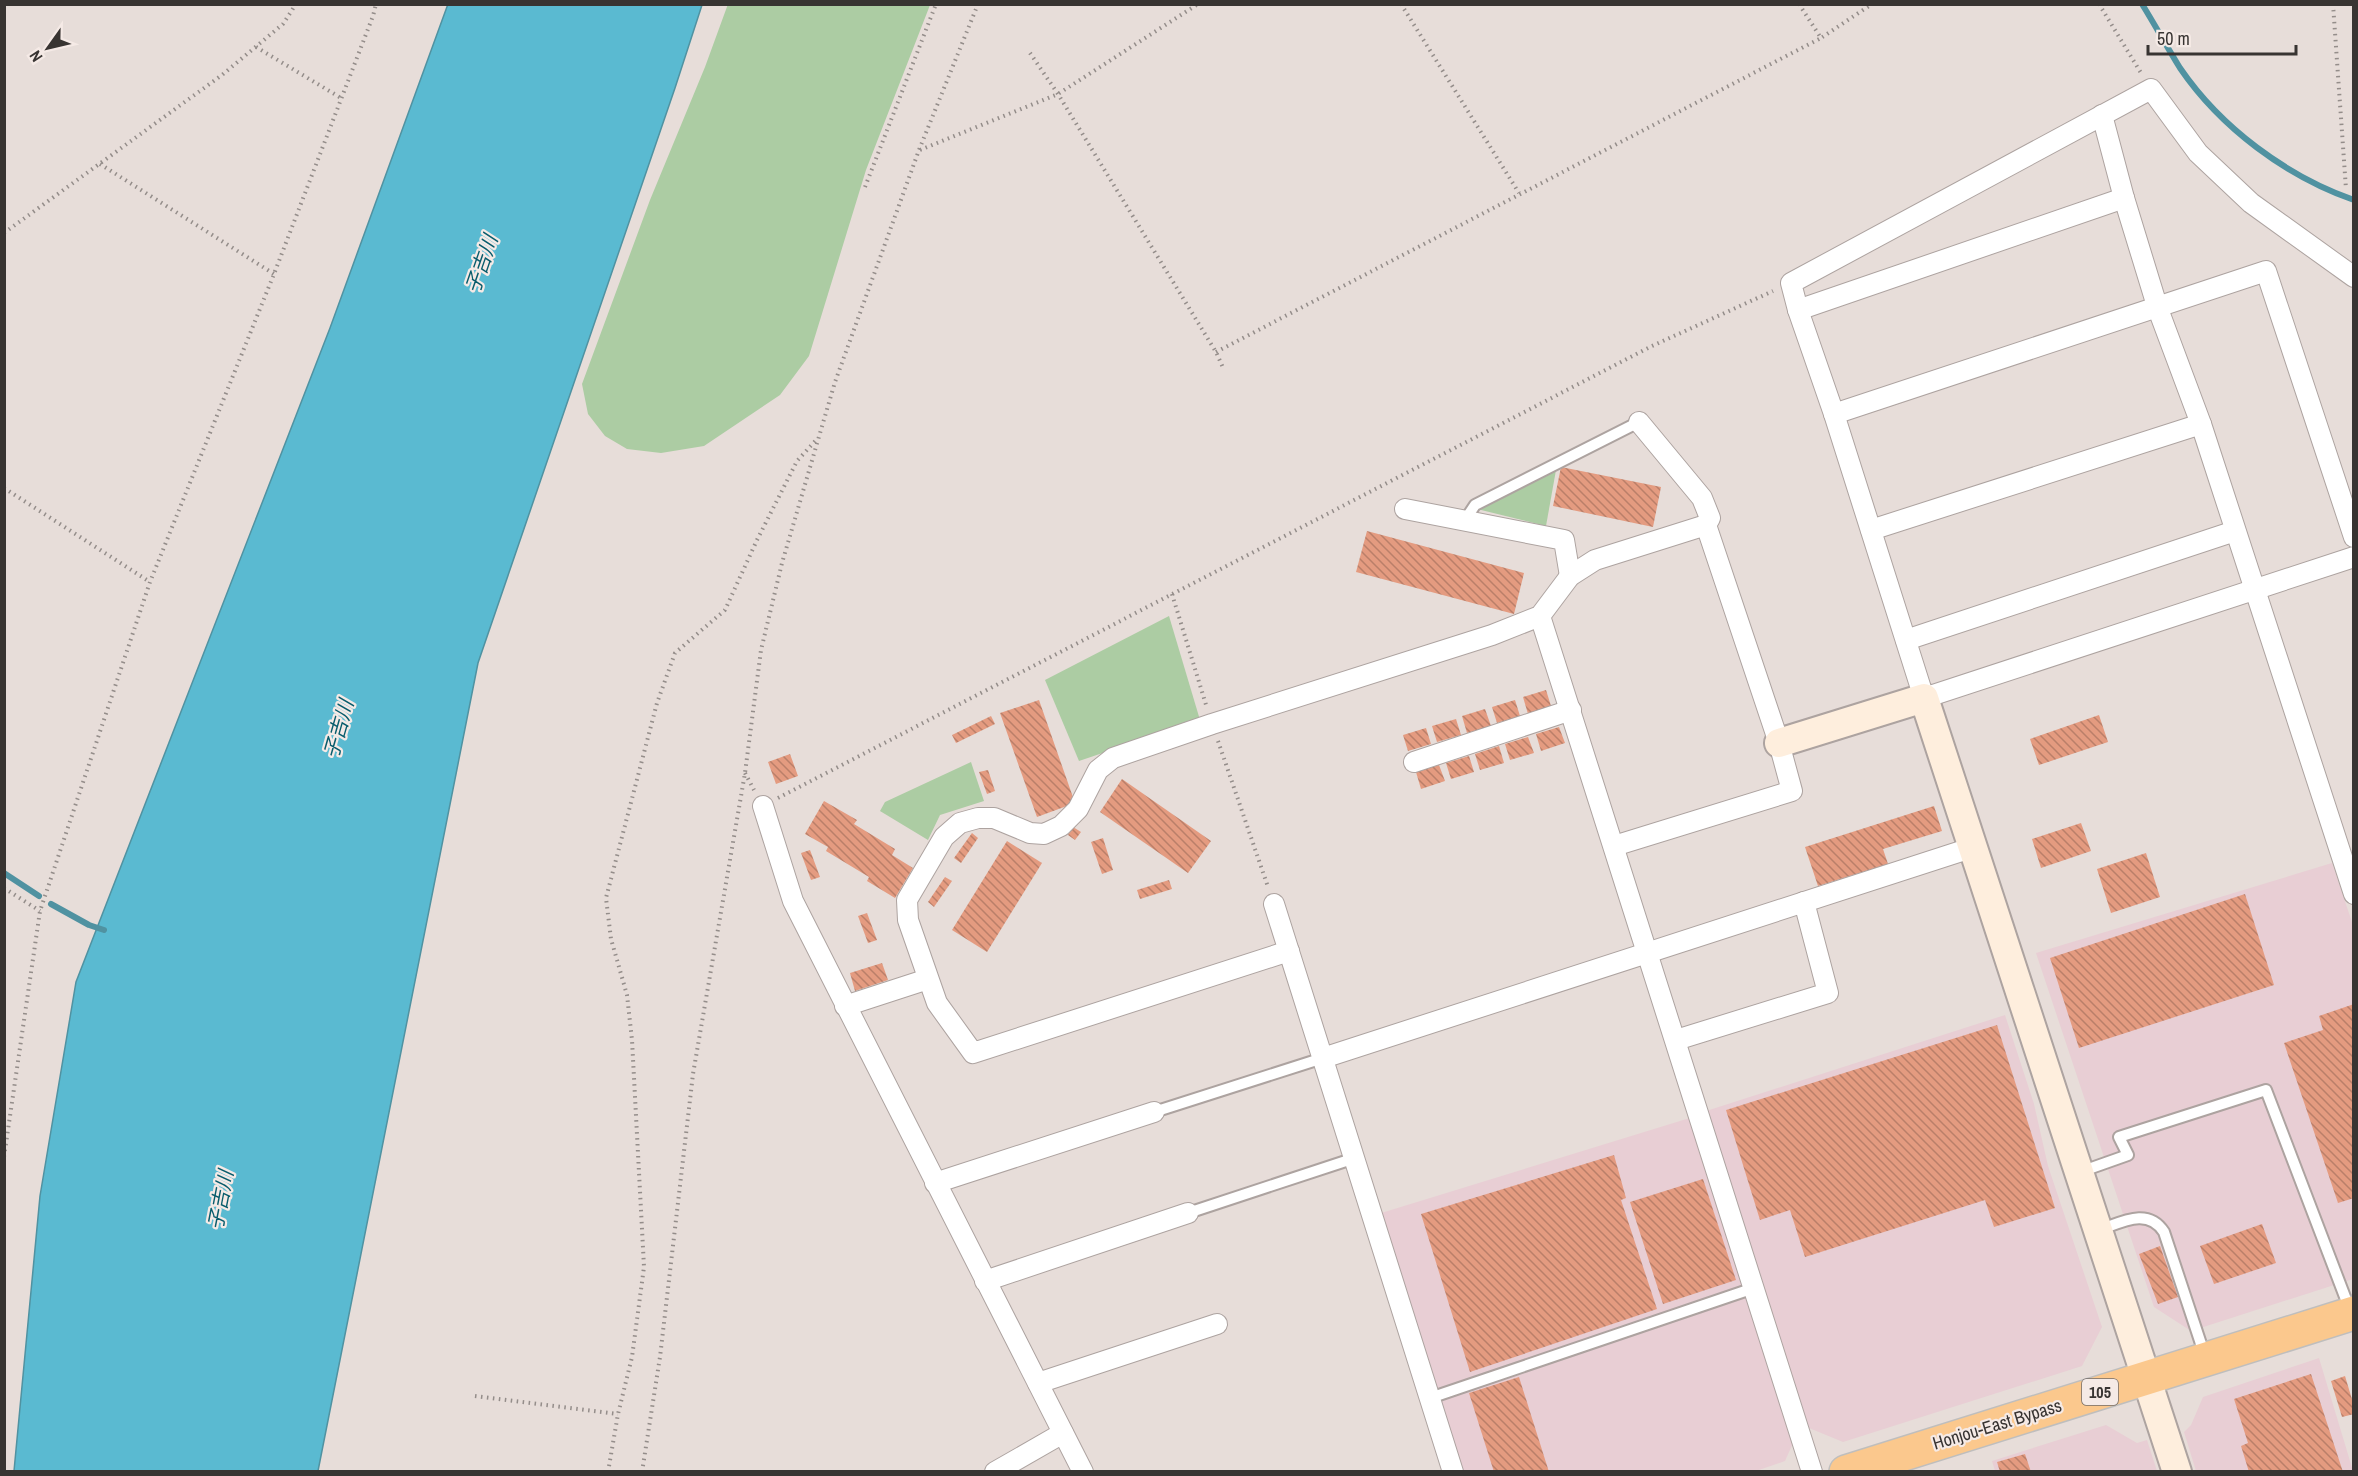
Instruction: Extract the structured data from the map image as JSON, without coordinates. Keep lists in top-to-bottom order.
{
  "streets": {
    "highway": ["105", "Honjou-East Bypass"]
  },
  "water": ["子吉川"],
  "scale_bar": "50 m",
  "north": "bottom left"
}
